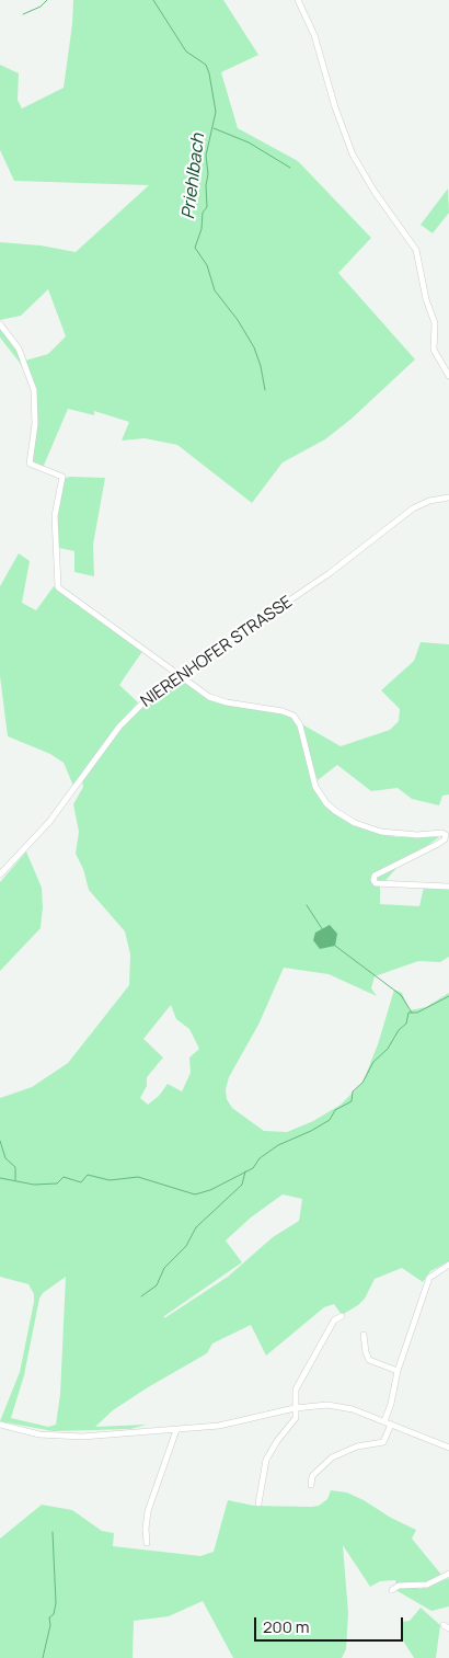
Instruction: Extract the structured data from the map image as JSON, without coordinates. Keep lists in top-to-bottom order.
{
  "streets": {
    "street": ["NIERENHOFER STRASSE"]
  },
  "water": ["Priehlbach"],
  "scale_bar": "200 m"
}
